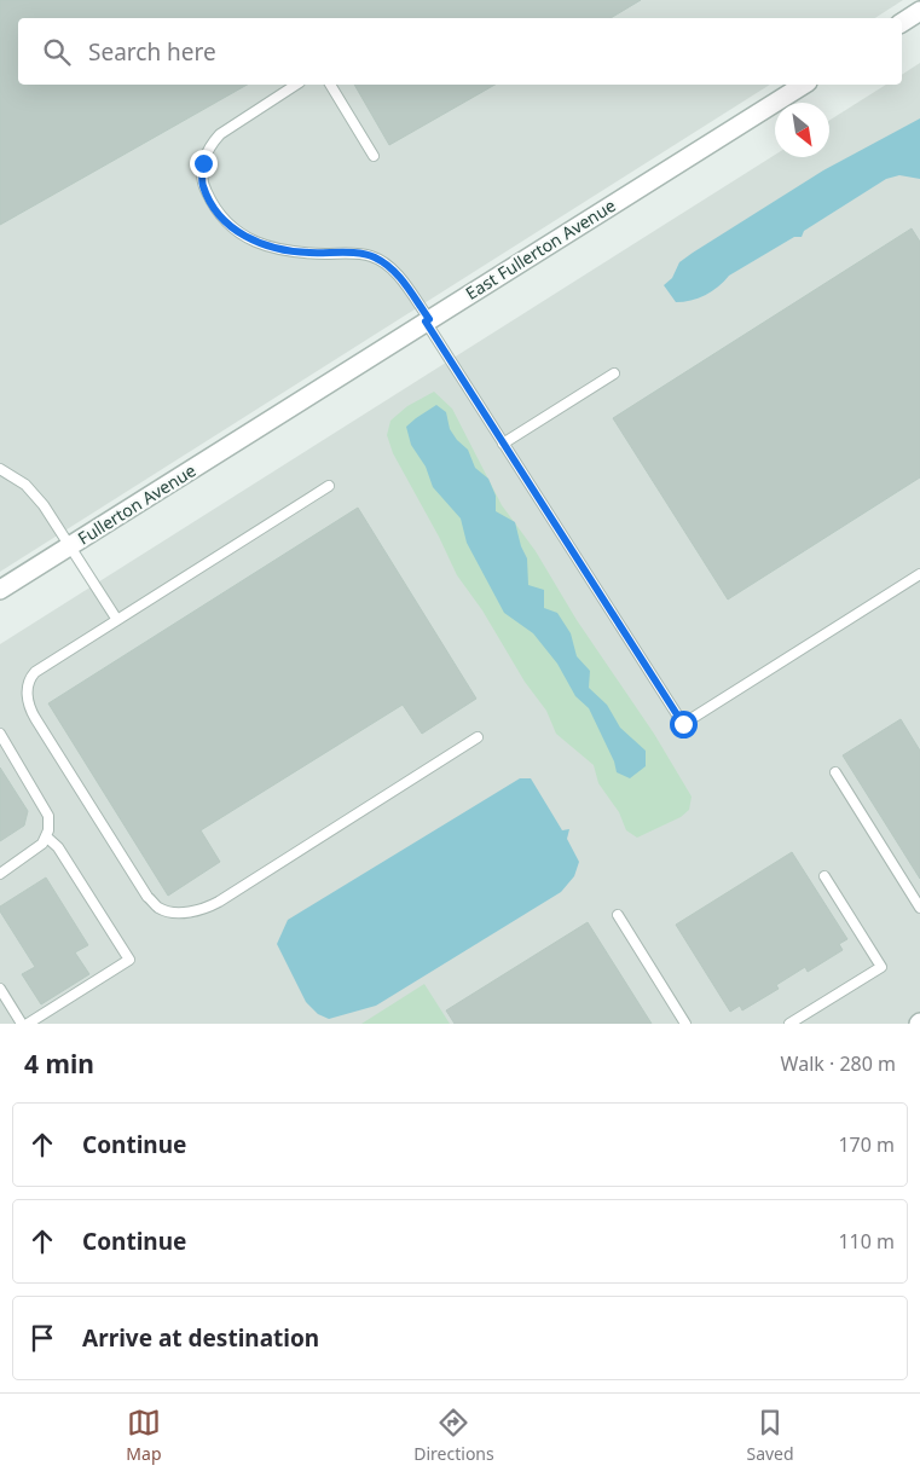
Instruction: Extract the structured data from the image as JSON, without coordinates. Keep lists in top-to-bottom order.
{
  "streets": {
    "street": ["East Fullerton Avenue", "Fullerton Avenue"]
  },
  "crossings": [
    ["East Fullerton Avenue", "Fullerton Avenue"]
  ],
  "north": "bottom right",
  "page": {
    "search": "Search here",
    "heading": ["4 min", "Walk · 280 m"],
    "list": [
      ["Continue", "170 m"],
      ["Continue", "110 m"],
      "Arrive at destination"
    ],
    "nav": ["Map", "Directions", "Saved"]
  }
}
